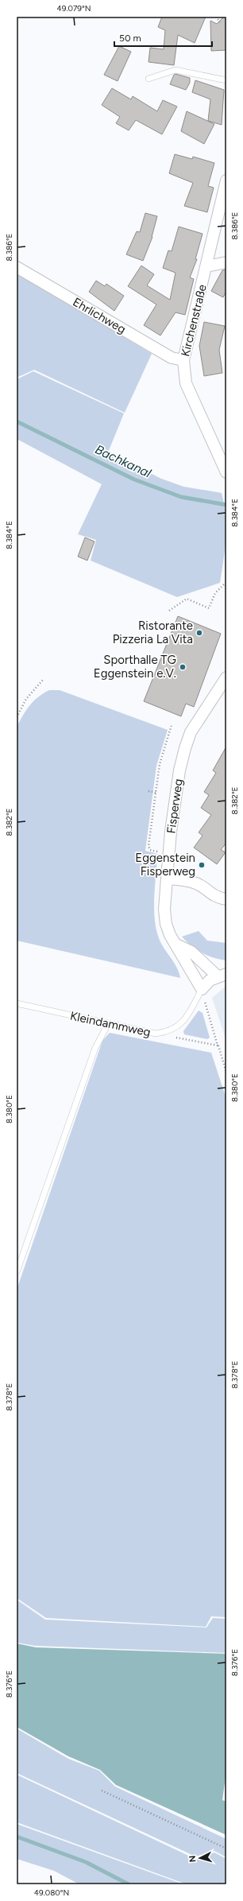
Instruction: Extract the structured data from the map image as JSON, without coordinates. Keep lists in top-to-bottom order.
{
  "streets": {
    "street": ["Ehrlichweg", "Kirchenstraße", "Fisperweg"],
    "lane": ["Kleindammweg"]
  },
  "crossings": [
    ["Ehrlichweg", "Kirchenstraße"],
    ["Fisperweg", "Kleindammweg"]
  ],
  "water": ["Bachkanal"],
  "places": ["Ristorante Pizzeria La Vita", "Sporthalle TG Eggenstein e.V.", "Eggenstein Fisperweg"],
  "scale_bar": "50 m",
  "north": "left",
  "coordinates": [
    "49.079°N",
    "8.386°E",
    "8.384°E",
    "8.382°E",
    "8.380°E",
    "8.378°E",
    "8.376°E",
    "49.080°N"
  ]
}
